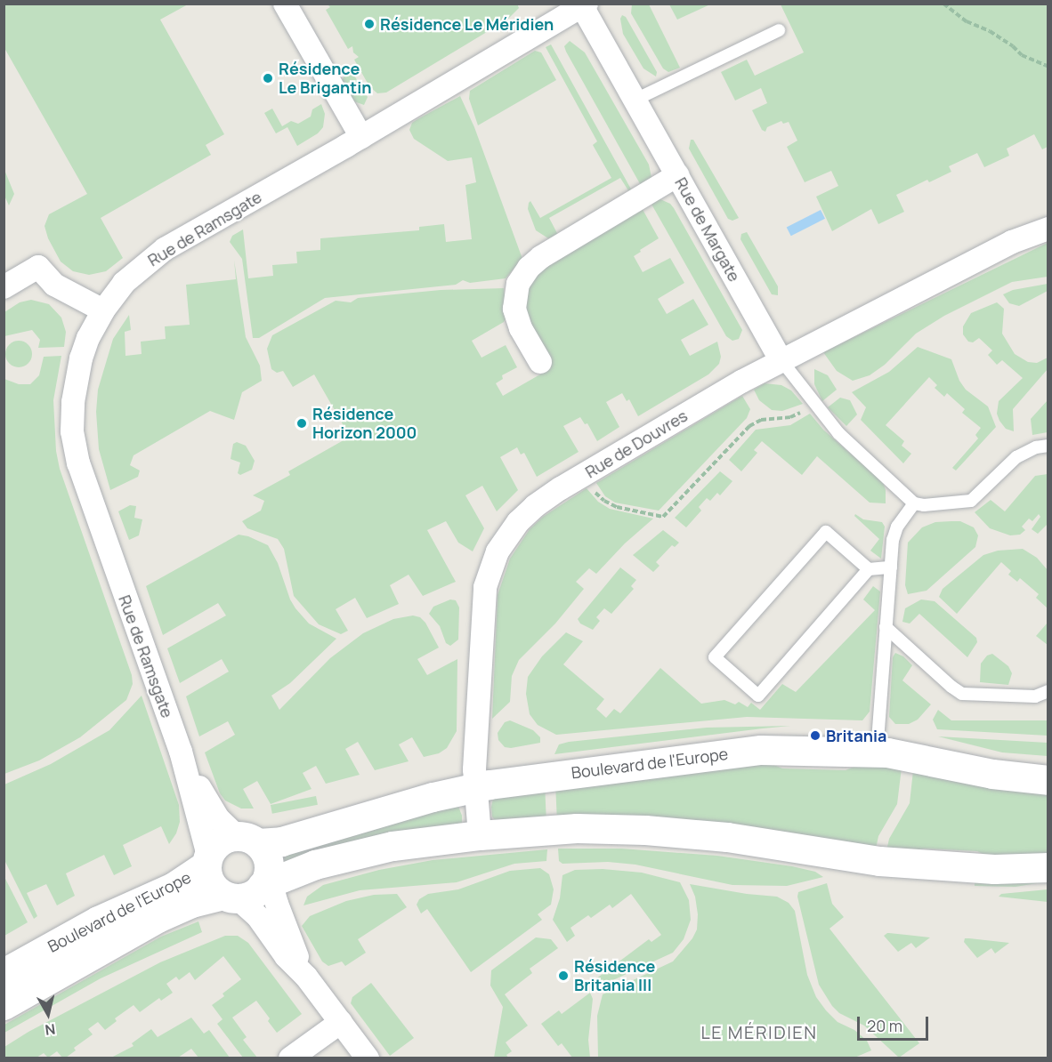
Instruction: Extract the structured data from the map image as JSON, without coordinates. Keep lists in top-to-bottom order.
{
  "streets": {
    "street": [
      "Rue de Ramsgate",
      "Rue de Margate",
      "Rue de Douvres",
      "Boulevard de l'Europe"
    ]
  },
  "crossings": [
    ["Rue de Ramsgate", "Rue de Margate"],
    ["Rue de Ramsgate", "Boulevard de l'Europe"],
    ["Rue de Margate", "Rue de Douvres"],
    ["Rue de Douvres", "Boulevard de l'Europe"]
  ],
  "districts": ["LE MÉRIDIEN"],
  "places": [
    "Résidence Le Méridien",
    "Résidence Le Brigantin",
    "Résidence Horizon 2000",
    "Britania",
    "Résidence Britania III"
  ],
  "scale_bar": "20 m",
  "north": "bottom"
}
